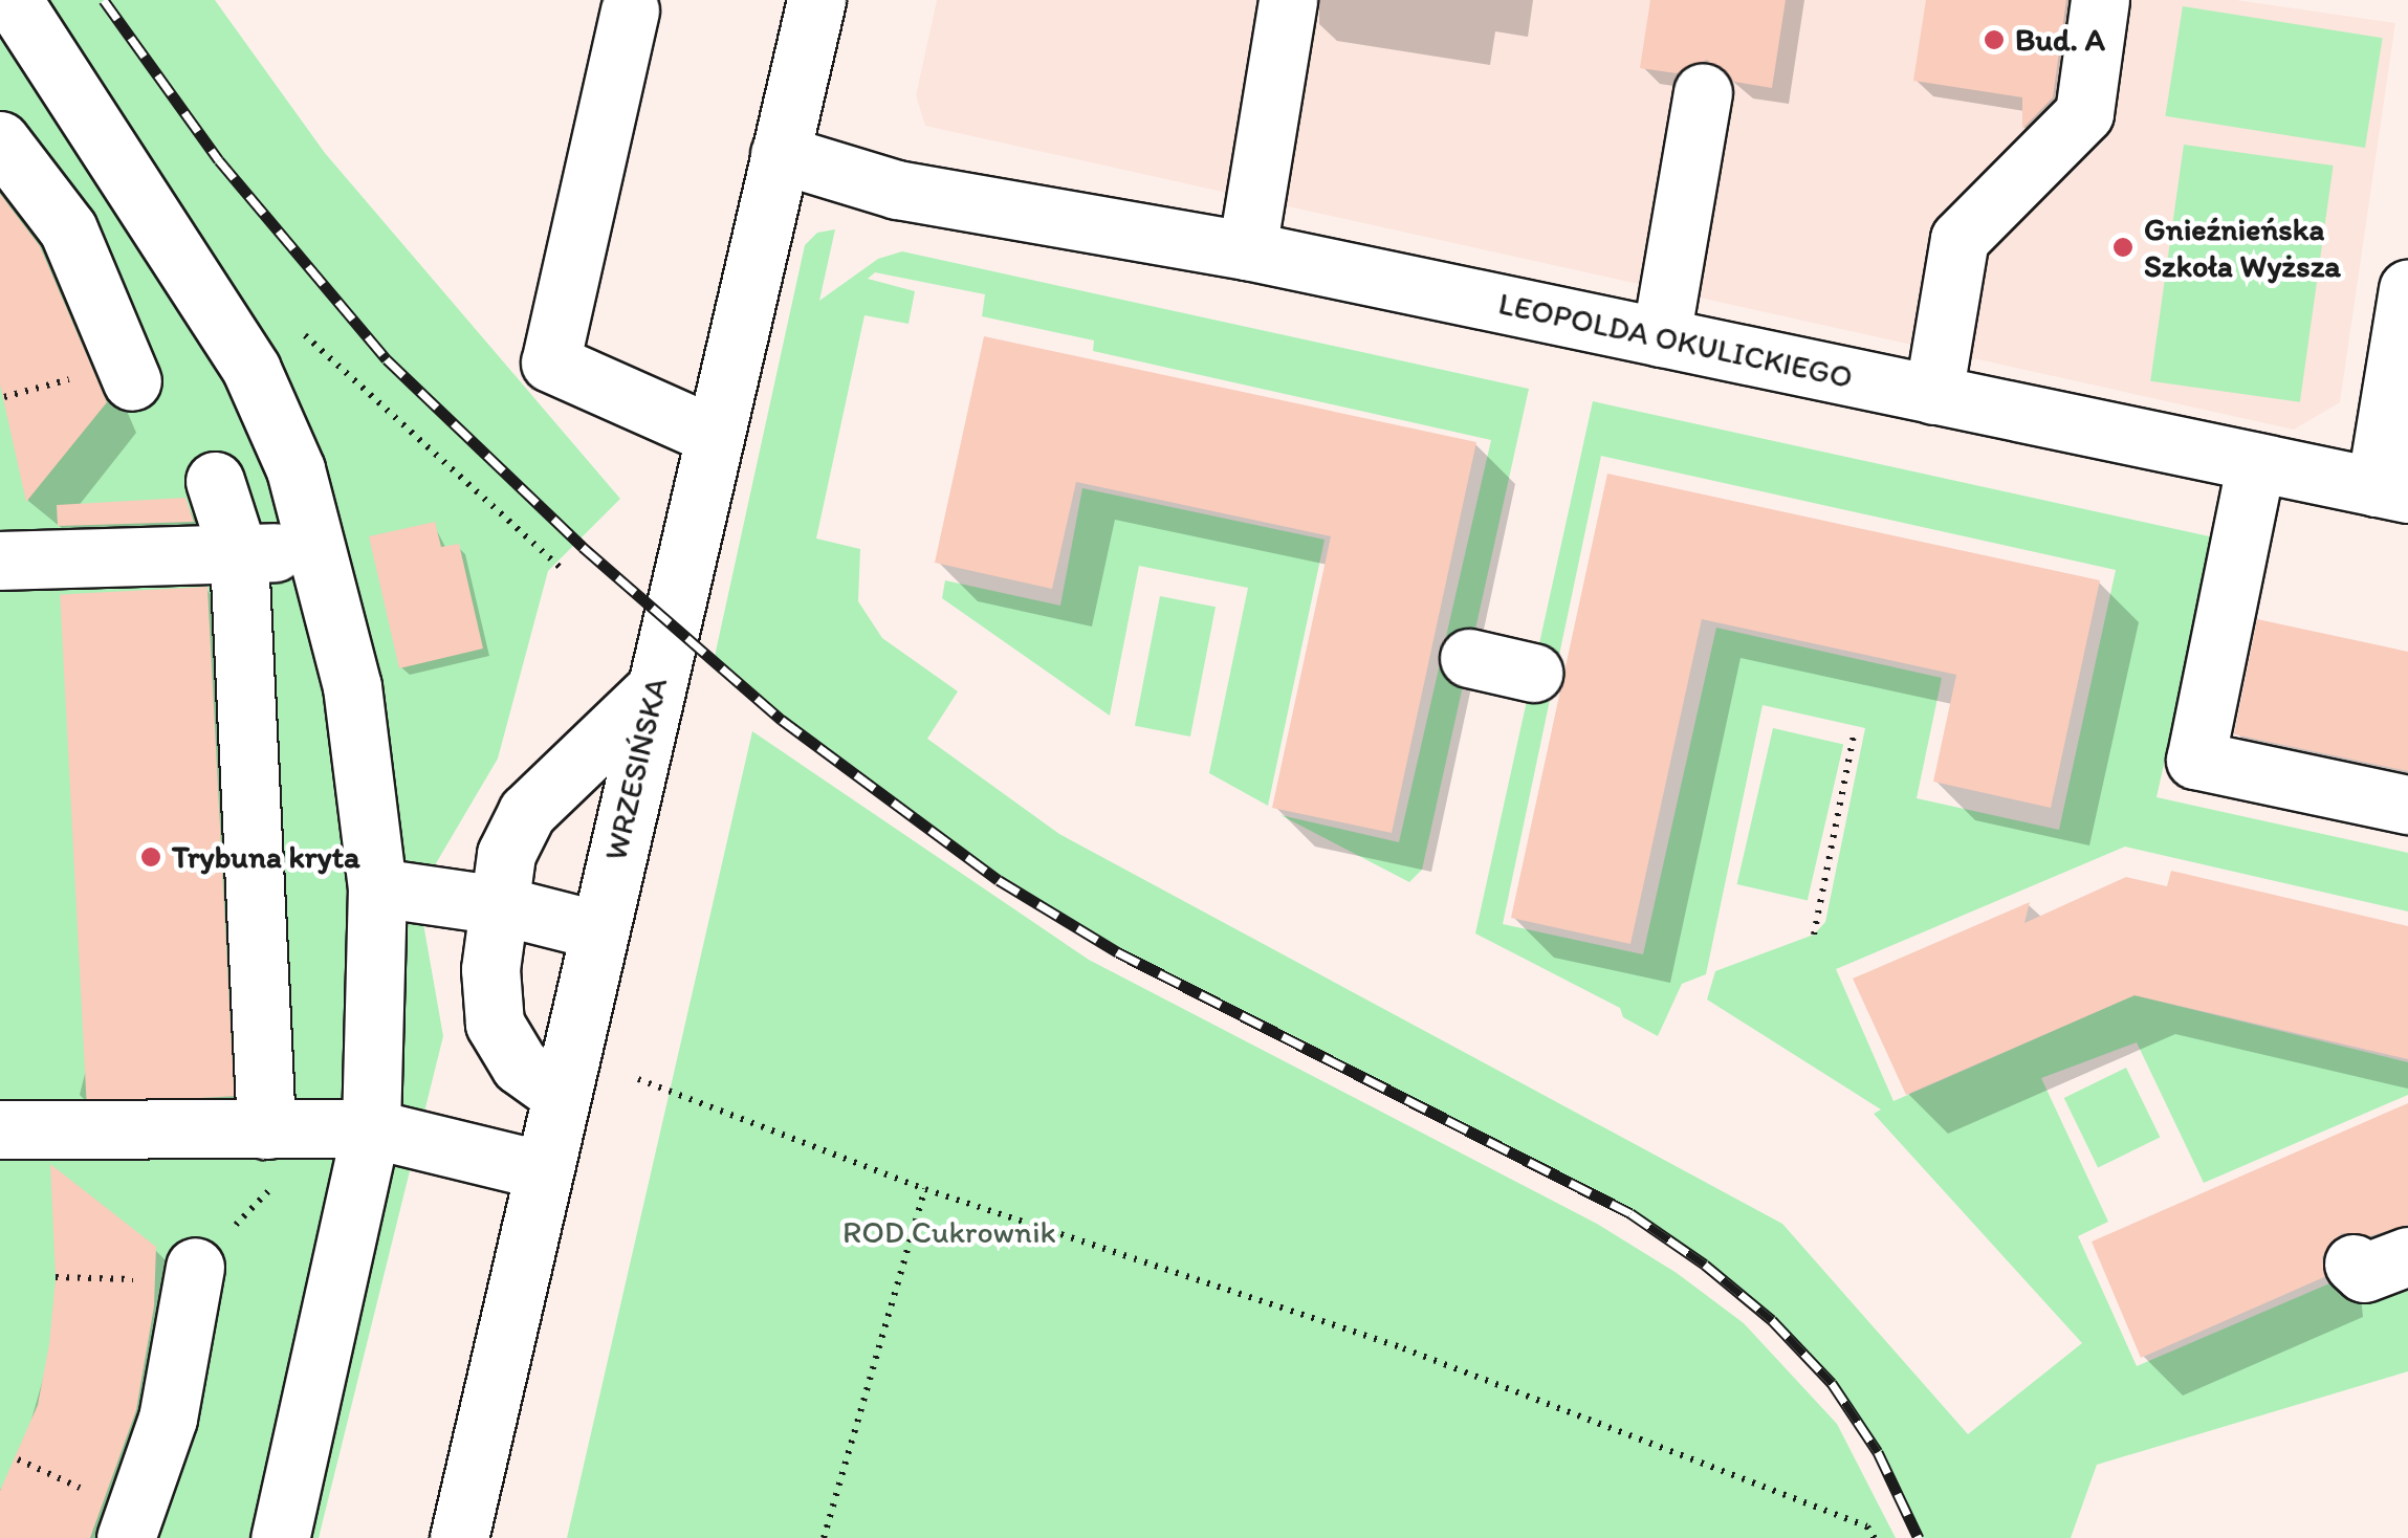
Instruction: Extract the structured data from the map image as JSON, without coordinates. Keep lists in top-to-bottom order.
{
  "streets": {
    "street": ["LEOPOLDA OKULICKIEGO", "WRZESIŃSKA"]
  },
  "crossings": [
    ["LEOPOLDA OKULICKIEGO", "WRZESIŃSKA"]
  ],
  "parks": ["ROD Cukrownik"],
  "places": ["Bud. A", "Gnieźnieńska Szkoła Wyższa", "Trybuna kryta"]
}
